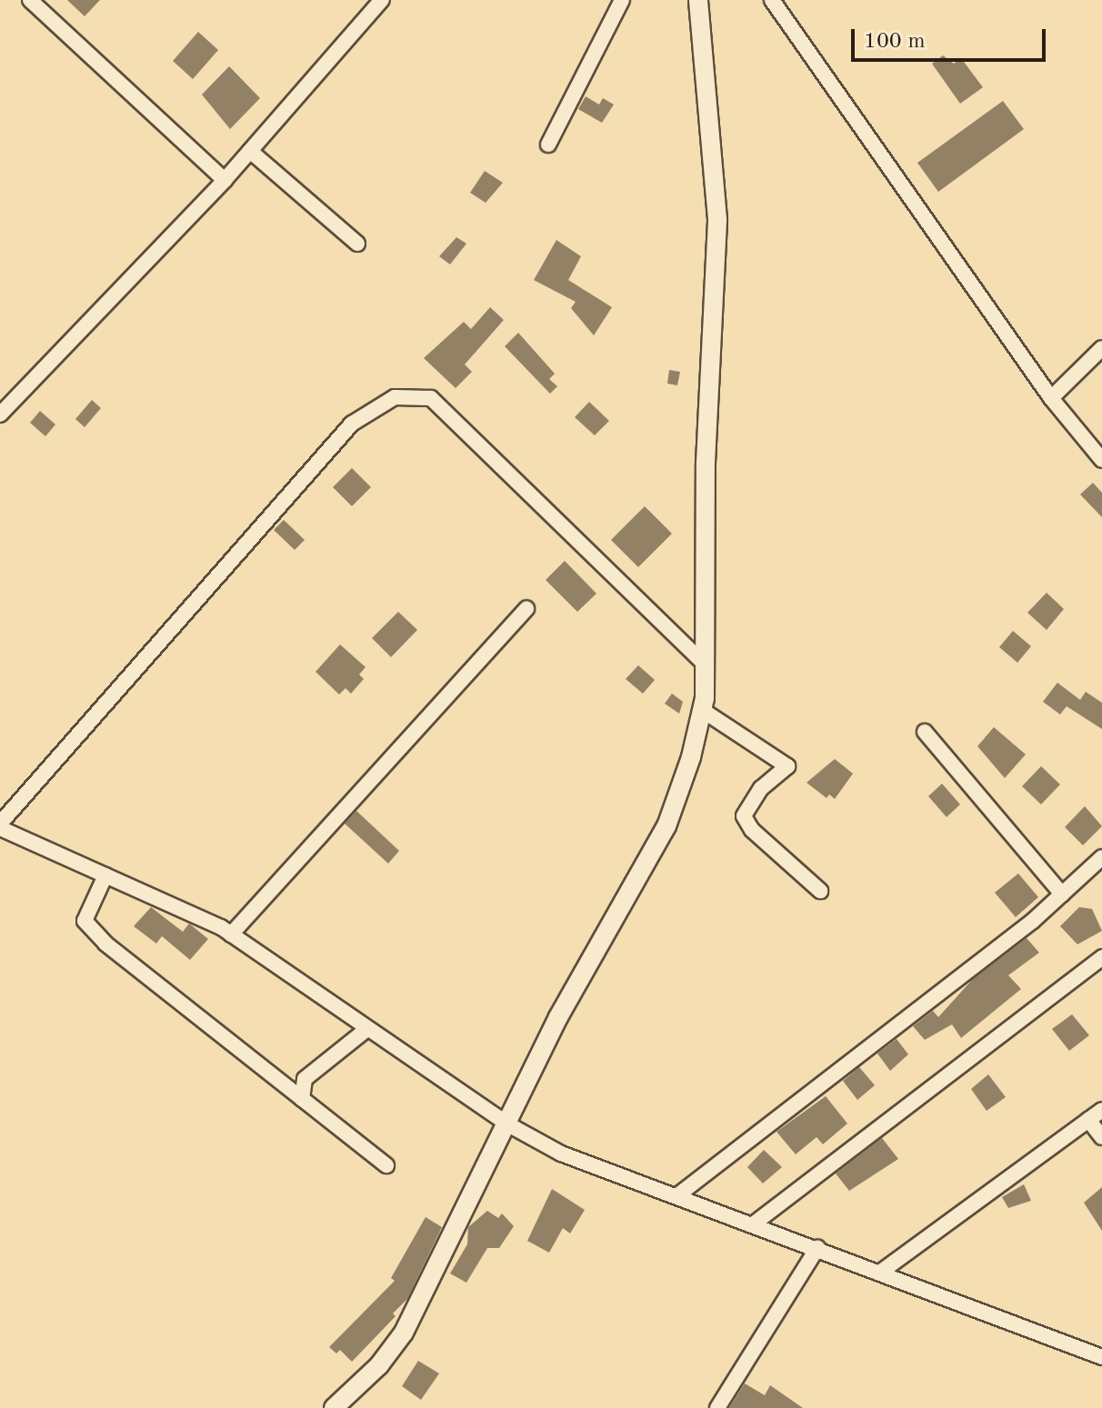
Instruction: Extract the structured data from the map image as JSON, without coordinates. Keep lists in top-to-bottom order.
{
  "scale_bar": "100 m"
}
